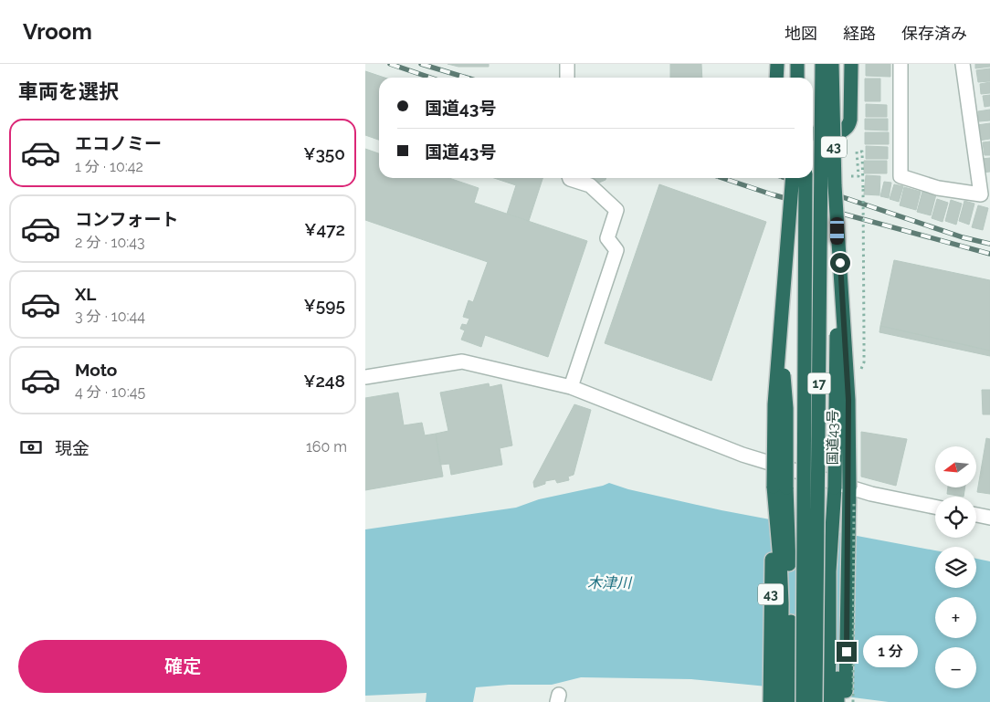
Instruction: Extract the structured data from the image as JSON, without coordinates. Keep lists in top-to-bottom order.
{
  "streets": {
    "highway": ["43", "17", "国道43号"]
  },
  "water": ["木津川"],
  "north": "left",
  "page": {
    "header": "Vroom",
    "nav": ["地図", "経路", "保存済み"],
    "heading": "車両を選択",
    "banner": ["国道43号", "国道43号"],
    "list": [
      {
        "name": "エコノミー",
        "note": "1 分 · 10:42",
        "value": "¥350"
      },
      {
        "name": "コンフォート",
        "note": "2 分 · 10:43",
        "value": "¥472"
      },
      {
        "name": "XL",
        "note": "3 分 · 10:44",
        "value": "¥595"
      },
      {
        "name": "Moto",
        "note": "4 分 · 10:45",
        "value": "¥248"
      }
    ],
    "pay": ["現金", "160 m"],
    "map_buttons": ["+", "−"],
    "buttons": "確定",
    "bubble": "1 分"
  }
}
